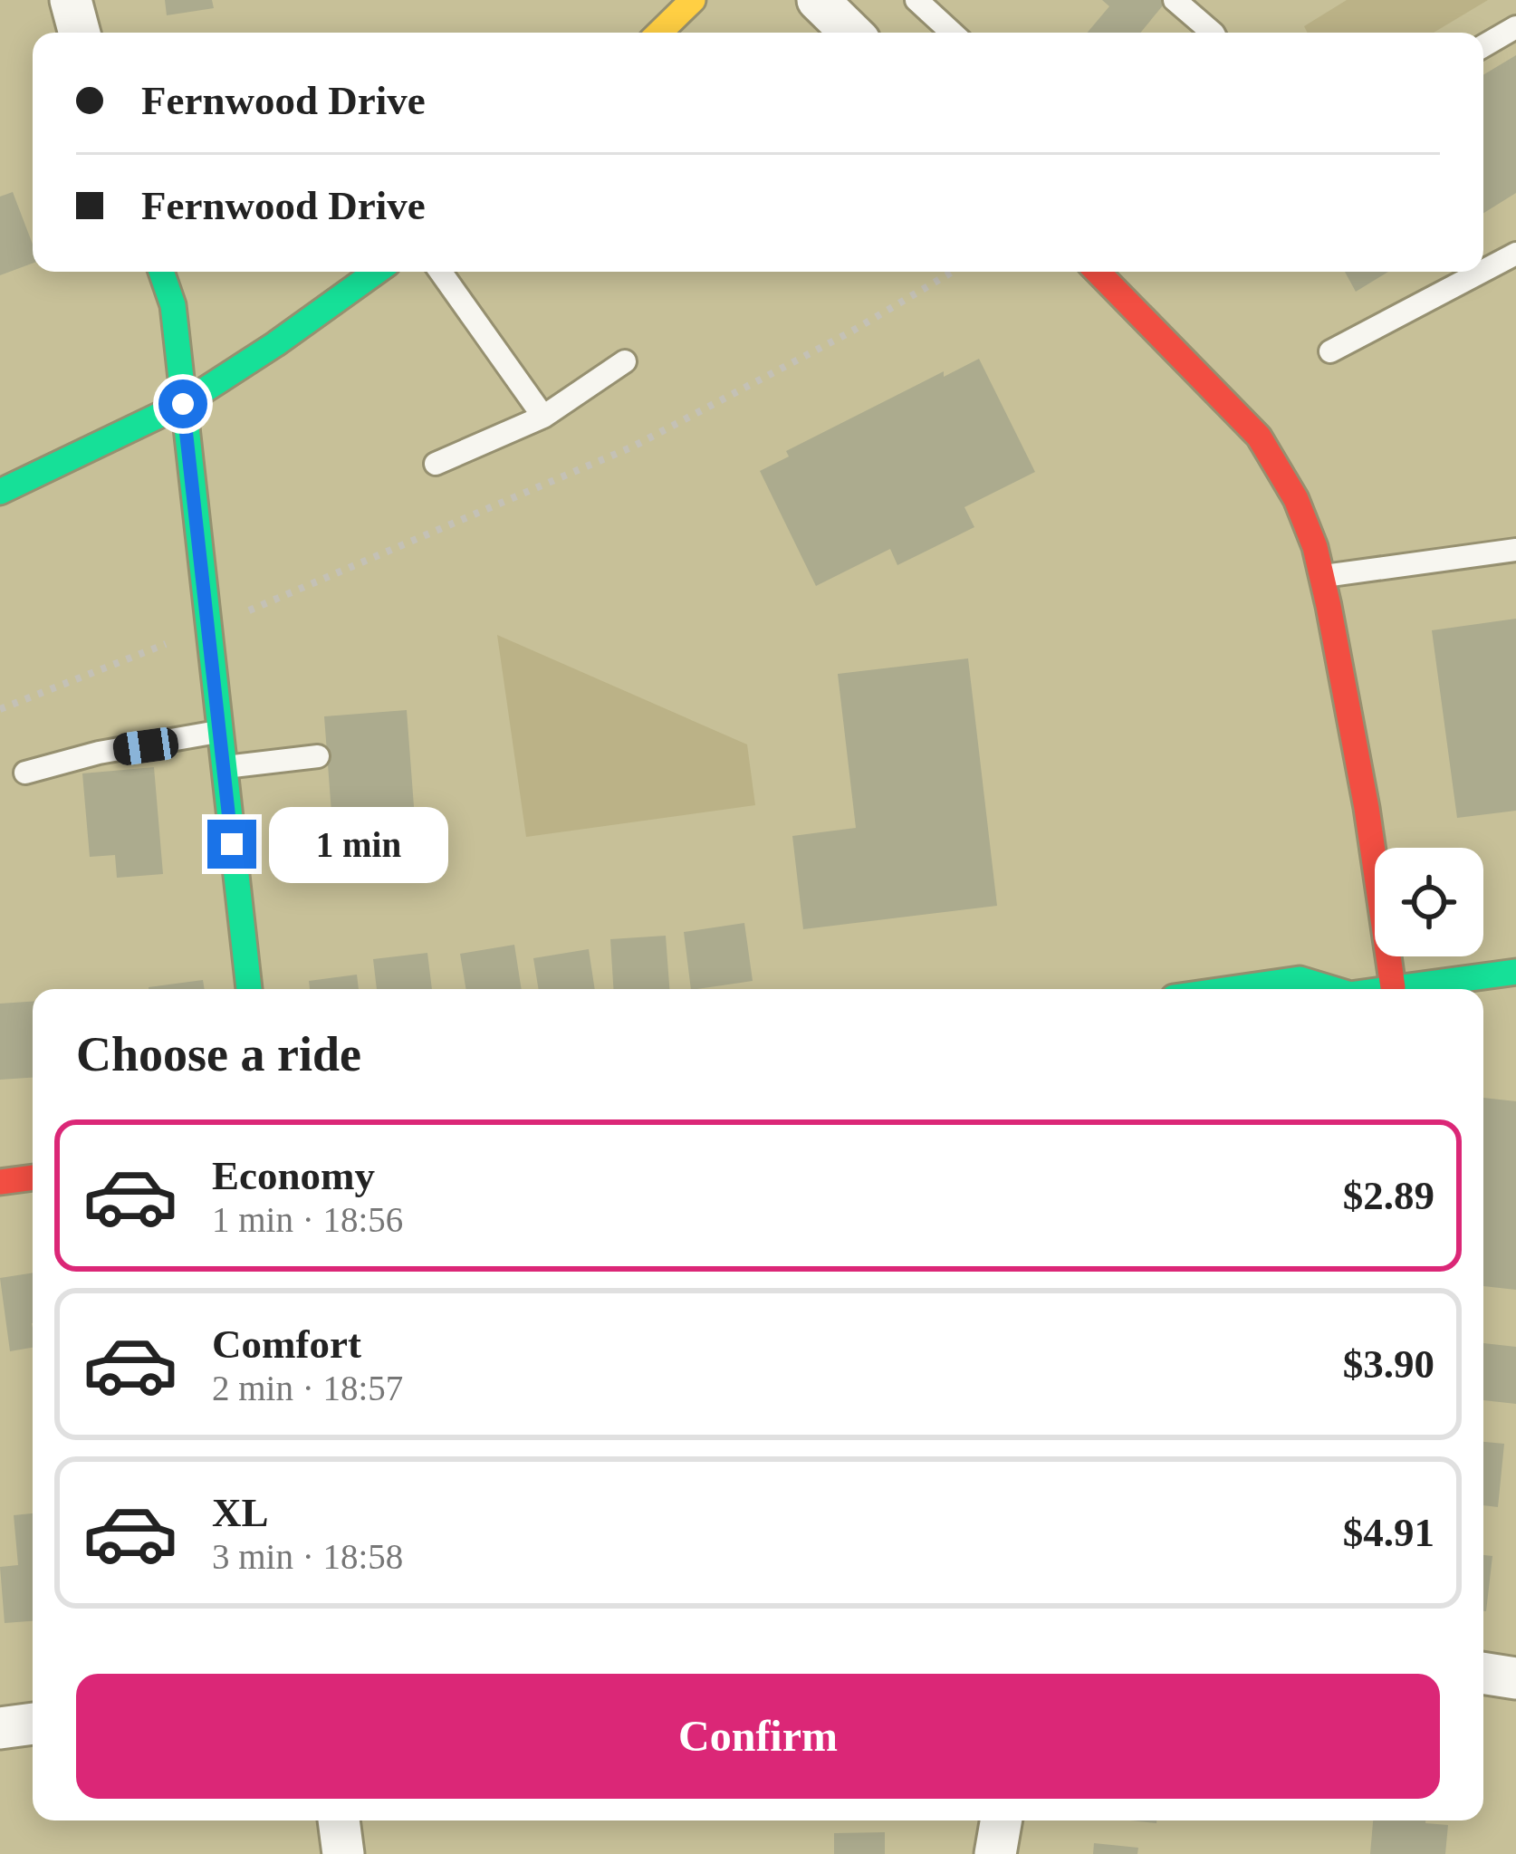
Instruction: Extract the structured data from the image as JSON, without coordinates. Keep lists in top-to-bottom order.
{
  "page": {
    "banner": ["Fernwood Drive", "Fernwood Drive"],
    "bubble": "1 min",
    "heading": "Choose a ride",
    "list": [
      {
        "name": "Economy",
        "note": "1 min · 18:56",
        "value": "$2.89"
      },
      {
        "name": "Comfort",
        "note": "2 min · 18:57",
        "value": "$3.90"
      },
      {
        "name": "XL",
        "note": "3 min · 18:58",
        "value": "$4.91"
      }
    ],
    "buttons": "Confirm"
  }
}
